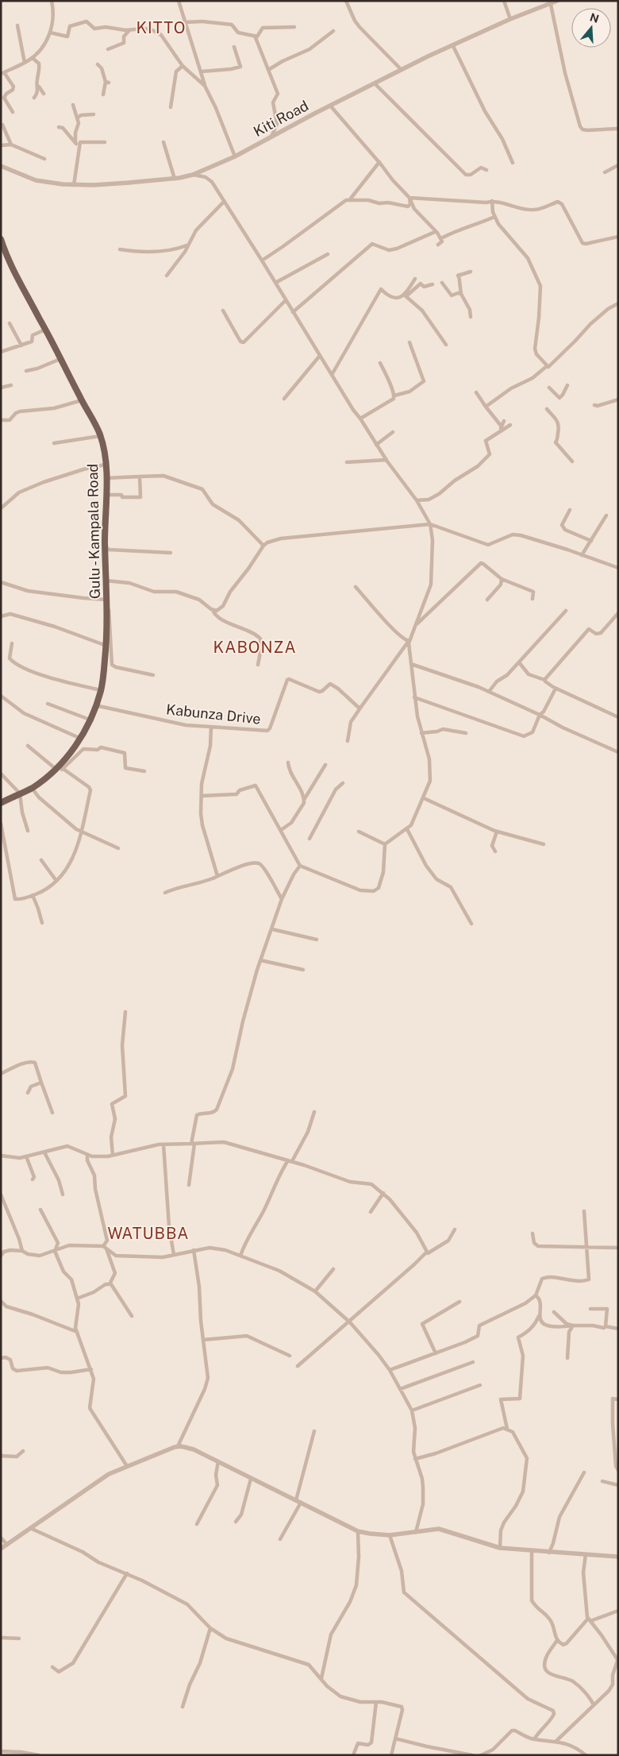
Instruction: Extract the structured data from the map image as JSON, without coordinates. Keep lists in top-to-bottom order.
{
  "streets": {
    "main road": ["Gulu - Kampala Road"],
    "street": ["Kiti Road", "Kabunza Drive"]
  },
  "crossings": [
    ["Gulu - Kampala Road", "Kabunza Drive"]
  ],
  "districts": ["KITTO", "KABONZA", "WATUBBA"],
  "north": "top"
}
